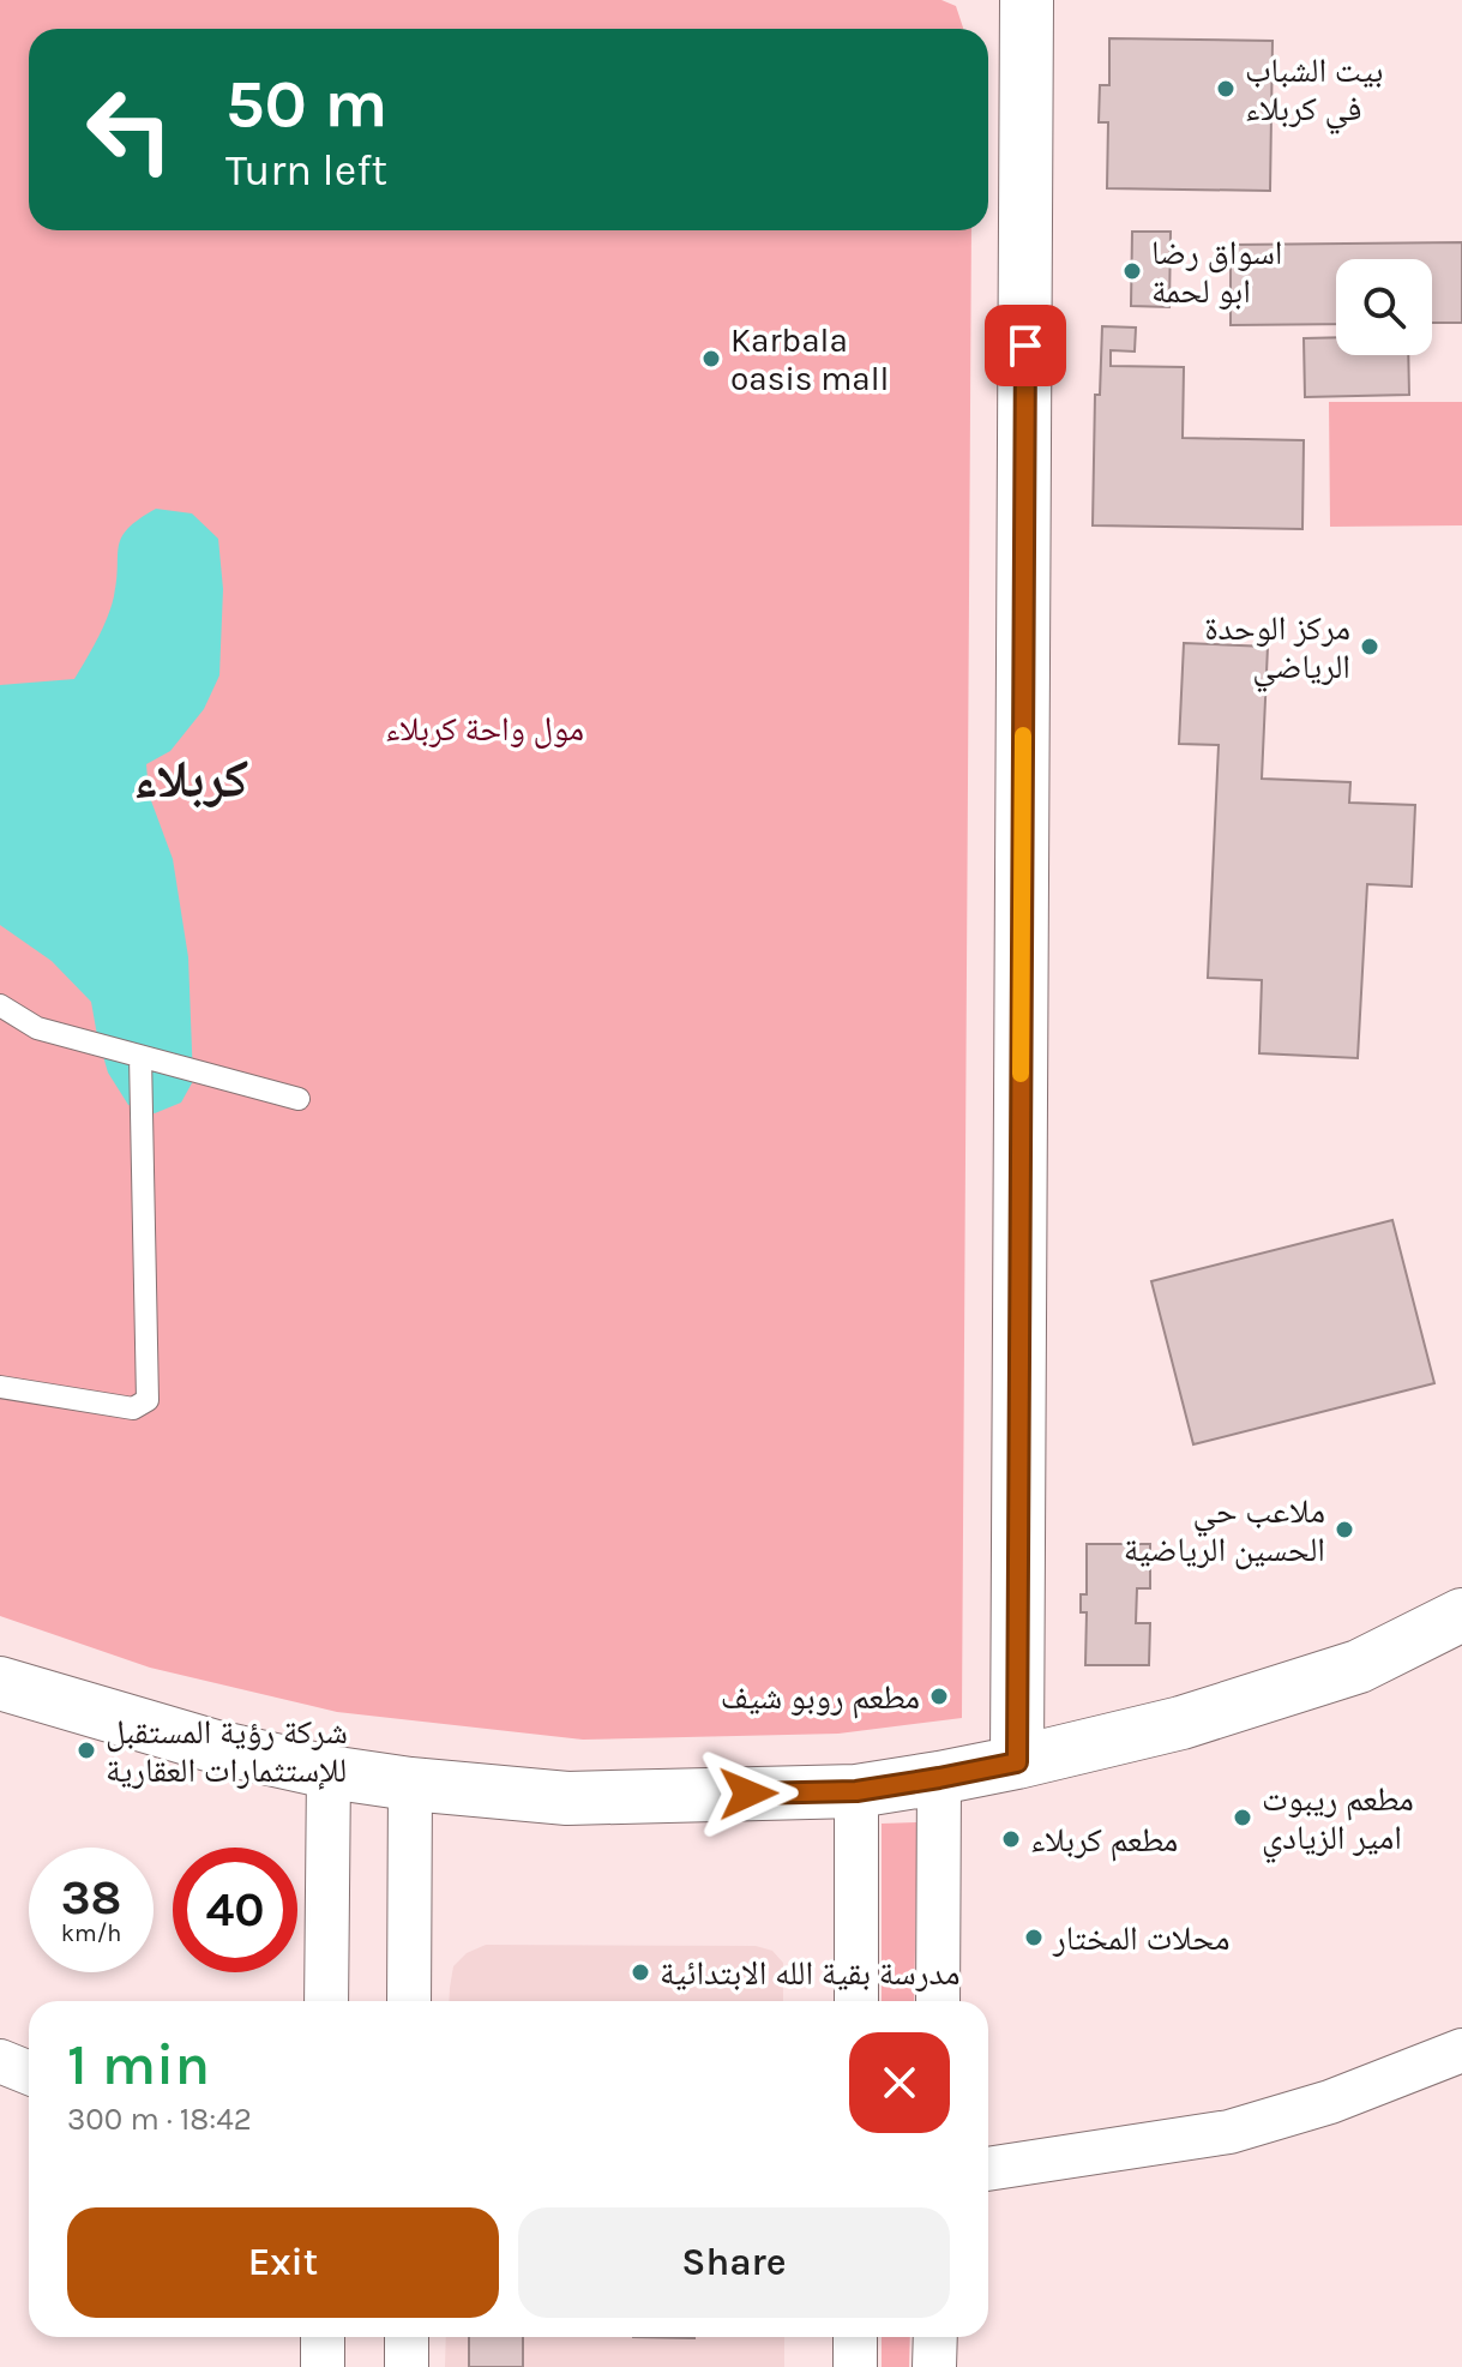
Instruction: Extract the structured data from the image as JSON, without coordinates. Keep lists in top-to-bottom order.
{
  "districts": ["كربلاء"],
  "parks": ["مول واحة كربلاء"],
  "places": [
    "بيت الشباب في كربلاء",
    "اسواق رضا ابو لحمة",
    "Karbala oasis mall",
    "مركز الوحدة الرياضي",
    "ملاعب حي الحسين الرياضية",
    "مطعم روبو شيف",
    "شركة رؤية المستقبل للإستثمارات العقارية",
    "مطعم ريبوت امير الزيادي",
    "مطعم كربلاء",
    "محلات المختار",
    "مدرسة بقية الله الابتدائية"
  ],
  "page": {
    "turn": ["50 m", "Turn left"],
    "speed": "38 km/h",
    "limit": "40",
    "heading": ["1 min", "300 m · 18:42"],
    "buttons": ["Exit", "Share"]
  }
}
